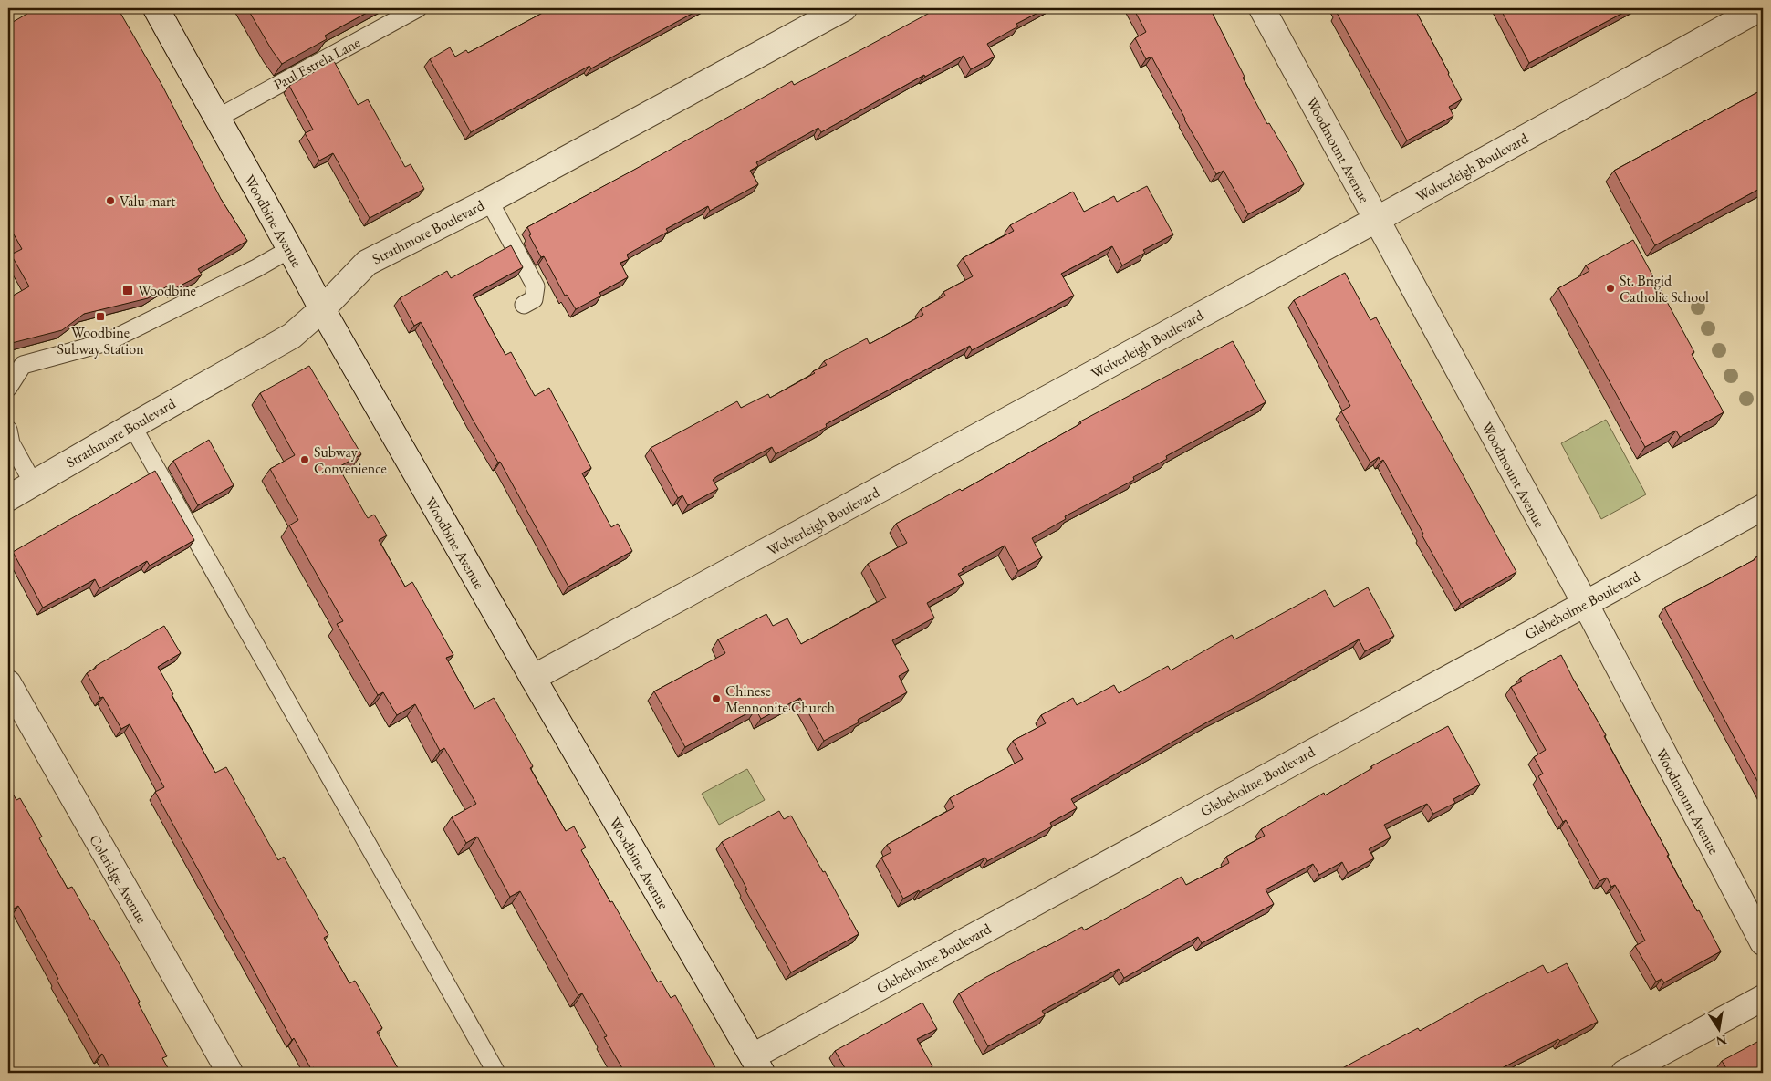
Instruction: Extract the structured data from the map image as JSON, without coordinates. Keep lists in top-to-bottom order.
{
  "streets": {
    "street": [
      "Woodmount Avenue",
      "Wolverleigh Boulevard",
      "Woodbine Avenue",
      "Strathmore Boulevard",
      "Glebeholme Boulevard",
      "Coleridge Avenue"
    ],
    "lane": ["Paul Estrela Lane"]
  },
  "crossings": [
    ["Paul Estrela Lane", "Woodbine Avenue"],
    ["Woodmount Avenue", "Wolverleigh Boulevard"],
    ["Woodmount Avenue", "Glebeholme Boulevard"],
    ["Wolverleigh Boulevard", "Woodbine Avenue"],
    ["Woodbine Avenue", "Strathmore Boulevard"],
    ["Woodbine Avenue", "Glebeholme Boulevard"]
  ],
  "places": {
    "other": [
      "Valu-mart",
      "St. Brigid Catholic School",
      "Subway Convenience",
      "Chinese Mennonite Church"
    ],
    "transit": ["Woodbine", "Woodbine Subway Station"]
  },
  "north": "bottom"
}
